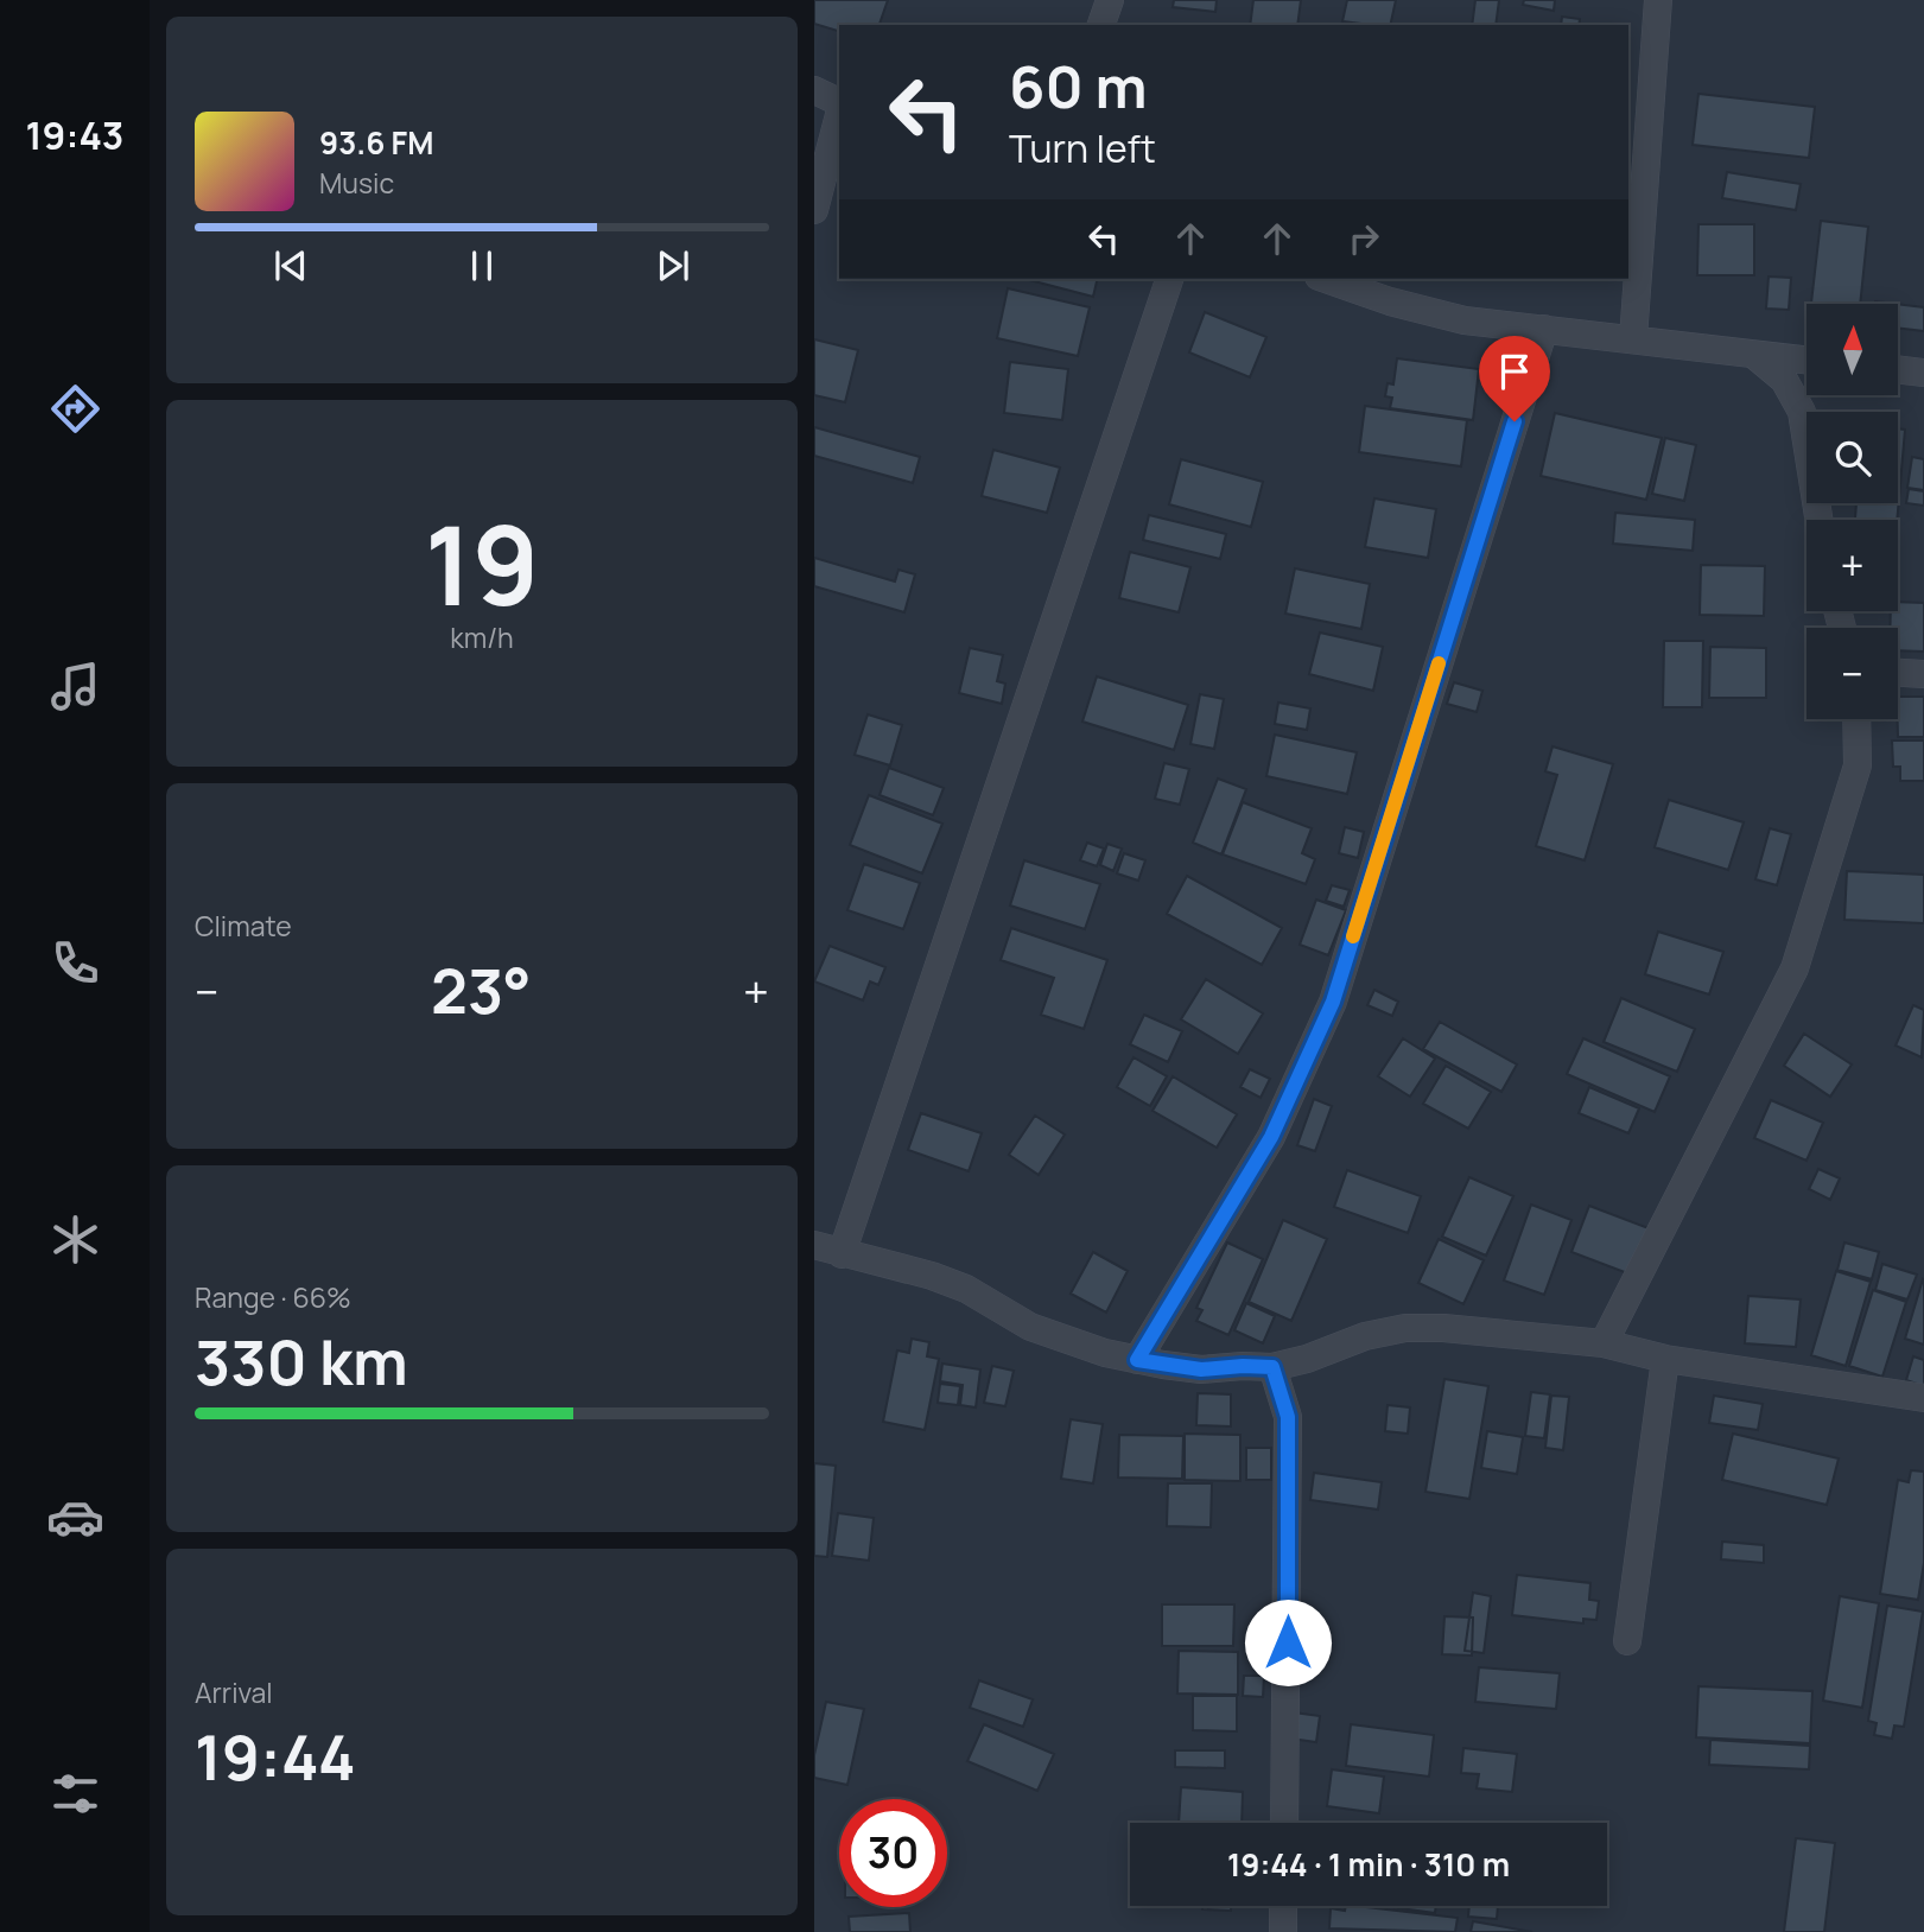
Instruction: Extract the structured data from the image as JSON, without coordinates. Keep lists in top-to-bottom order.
{
  "north": "top",
  "page": {
    "tabs": "19:43",
    "turn": ["60 m", "Turn left"],
    "song": ["93.6 FM", "Music"],
    "map_buttons": ["+", "−"],
    "tile": [
      ["19", "km/h"],
      "Climate",
      ["Range · 66%", "330 km"],
      ["Arrival", "19:44"]
    ],
    "heat": ["−", "23°", "+"],
    "limit": "30",
    "trip": "19:44 · 1 min · 310 m"
  }
}
